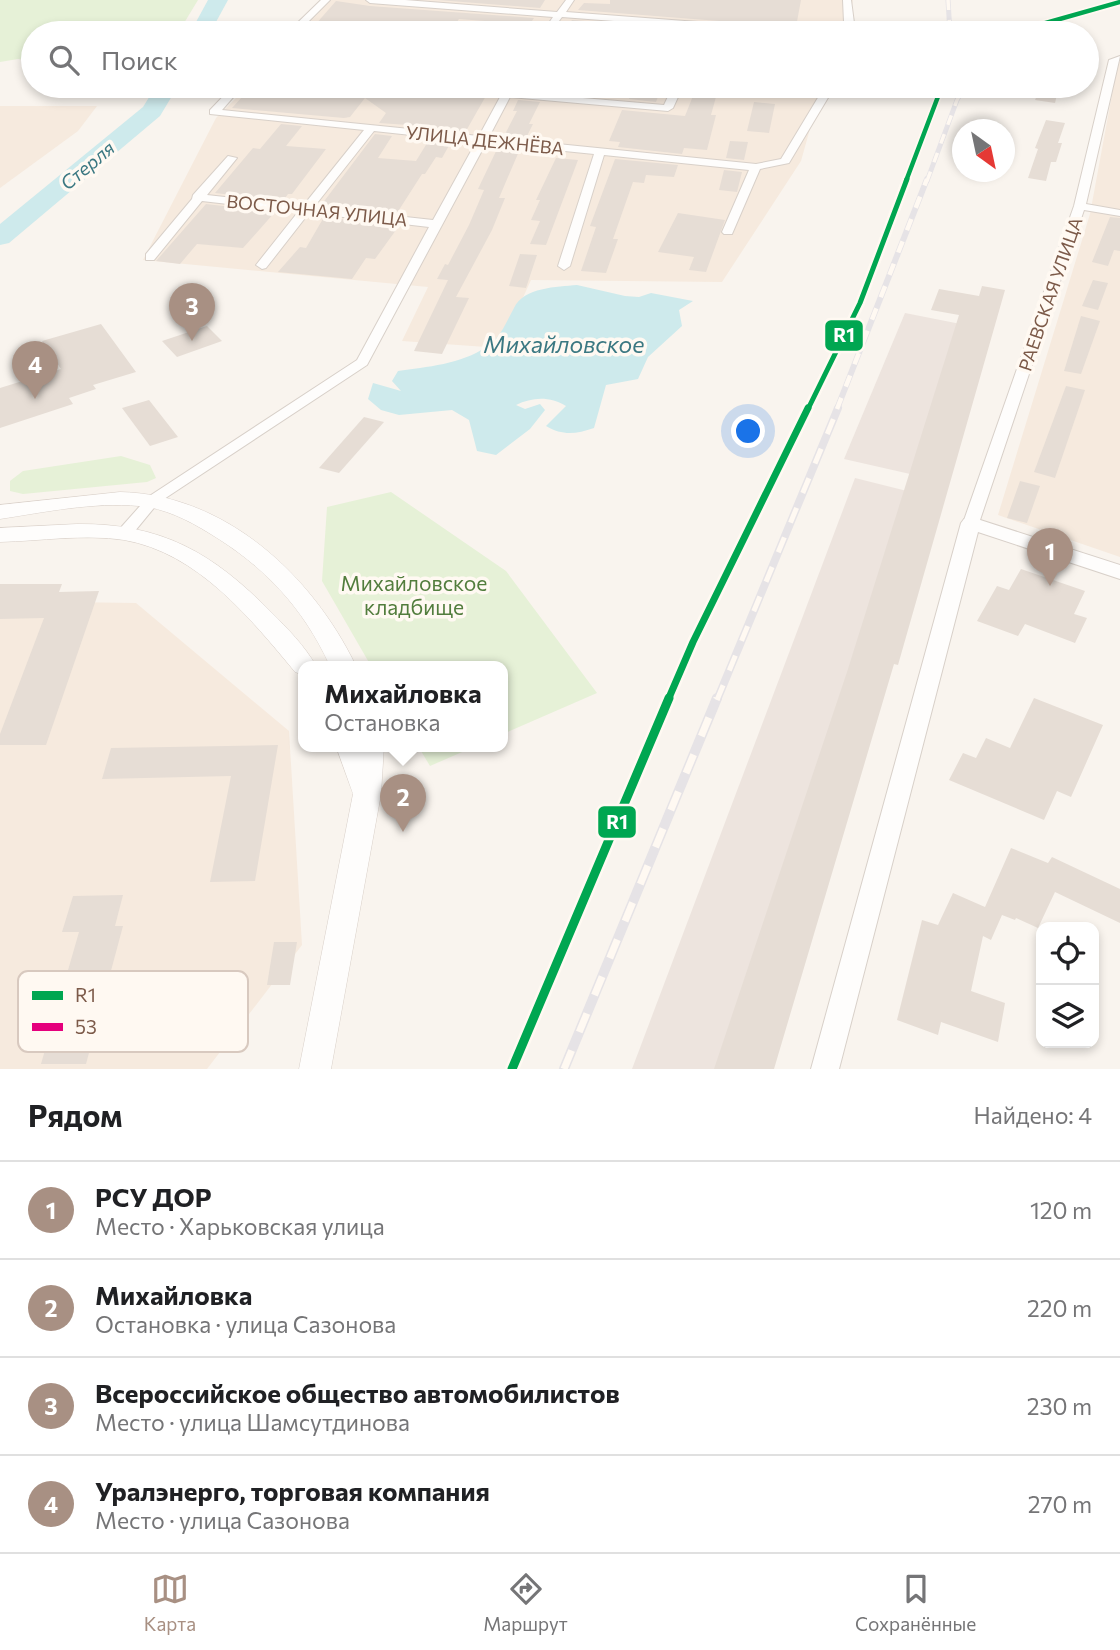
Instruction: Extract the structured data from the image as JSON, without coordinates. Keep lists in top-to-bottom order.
{
  "streets": {
    "street": ["УЛИЦА ДЕЖНЁВА", "ВОСТОЧНАЯ УЛИЦА", "РАЕВСКАЯ УЛИЦА"]
  },
  "water": ["Стерля", "Михайловское"],
  "parks": ["Михайловское кладбище"],
  "lines": ["transit line R1"],
  "legend": ["R1", "53"],
  "north": "bottom right",
  "page": {
    "search": "Поиск",
    "pins": [
      "3",
      "4",
      "1",
      "2"
    ],
    "popup": ["Михайловка", "Остановка"],
    "heading": ["Рядом", "Найдено: 4"],
    "list": [
      {
        "mark": "1",
        "name": "РСУ ДОР",
        "note": "Место · Харьковская улица",
        "value": "120 m"
      },
      {
        "mark": "2",
        "name": "Михайловка",
        "note": "Остановка · улица Сазонова",
        "value": "220 m"
      },
      {
        "mark": "3",
        "name": "Всероссийское общество автомобилистов",
        "note": "Место · улица Шамсутдинова",
        "value": "230 m"
      },
      {
        "mark": "4",
        "name": "Уралэнерго, торговая компания",
        "note": "Место · улица Сазонова",
        "value": "270 m"
      }
    ],
    "nav": ["Карта", "Маршрут", "Сохранённые"]
  }
}
